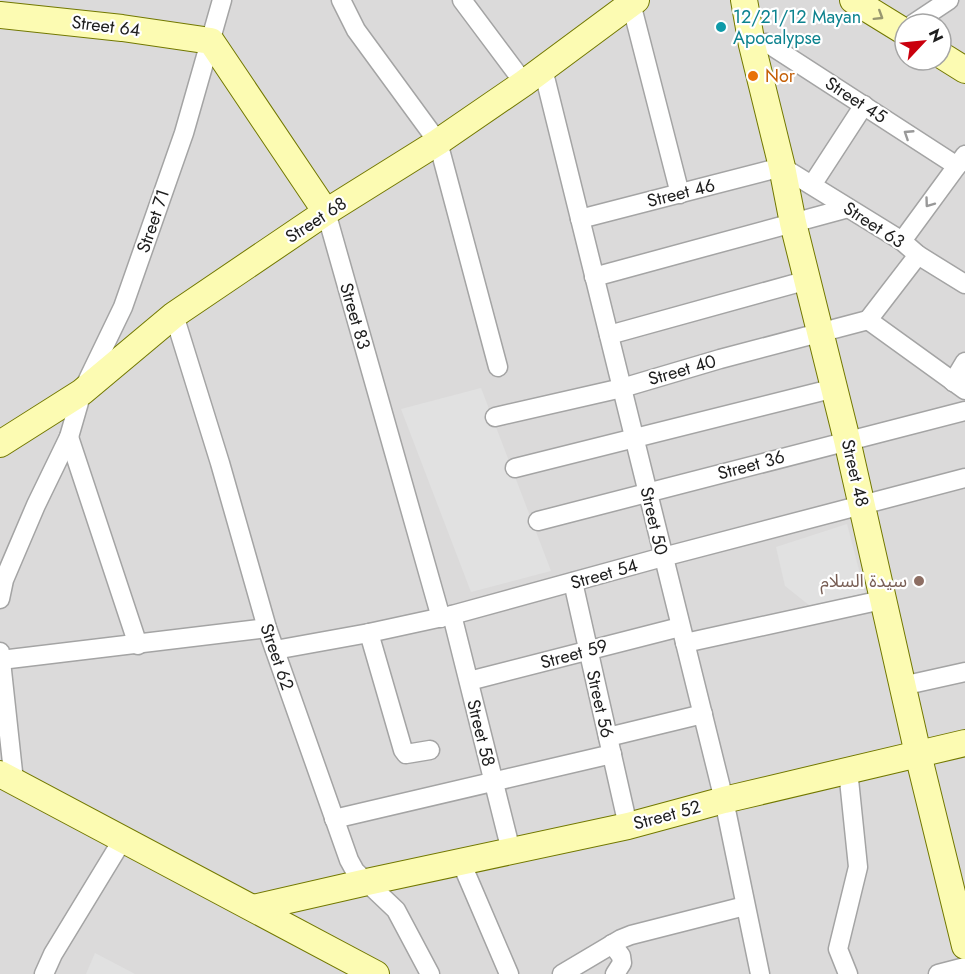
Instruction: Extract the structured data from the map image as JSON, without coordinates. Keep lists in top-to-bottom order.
{
  "streets": {
    "street": [
      "Street 64",
      "Street 45",
      "Street 46",
      "Street 68",
      "Street 71",
      "Street 63",
      "Street 83",
      "Street 40",
      "Street 36",
      "Street 48",
      "Street 50",
      "Street 54",
      "Street 59",
      "Street 62",
      "Street 56",
      "Street 58",
      "Street 52"
    ]
  },
  "crossings": [
    ["Street 64", "Street 71"],
    ["Street 64", "Street 83"],
    ["Street 45", "Street 48"],
    ["Street 46", "Street 63"],
    ["Street 46", "Street 48"],
    ["Street 46", "Street 50"],
    ["Street 68", "Street 71"],
    ["Street 68", "Street 83"],
    ["Street 68", "Street 50"],
    ["Street 68", "Street 62"],
    ["Street 71", "Street 83"],
    ["Street 63", "Street 48"],
    ["Street 83", "Street 54"],
    ["Street 83", "Street 58"],
    ["Street 40", "Street 48"],
    ["Street 40", "Street 50"],
    ["Street 36", "Street 48"],
    ["Street 36", "Street 50"],
    ["Street 48", "Street 54"],
    ["Street 48", "Street 59"],
    ["Street 48", "Street 52"],
    ["Street 50", "Street 54"],
    ["Street 50", "Street 59"],
    ["Street 50", "Street 52"],
    ["Street 54", "Street 62"],
    ["Street 54", "Street 56"],
    ["Street 54", "Street 58"],
    ["Street 59", "Street 56"],
    ["Street 59", "Street 58"],
    ["Street 62", "Street 52"],
    ["Street 56", "Street 52"],
    ["Street 58", "Street 52"]
  ],
  "one_way": ["Street 45"],
  "places": ["12/21/12 Mayan Apocalypse", "Nor", "سيدة السلام"],
  "north": "top right"
}
